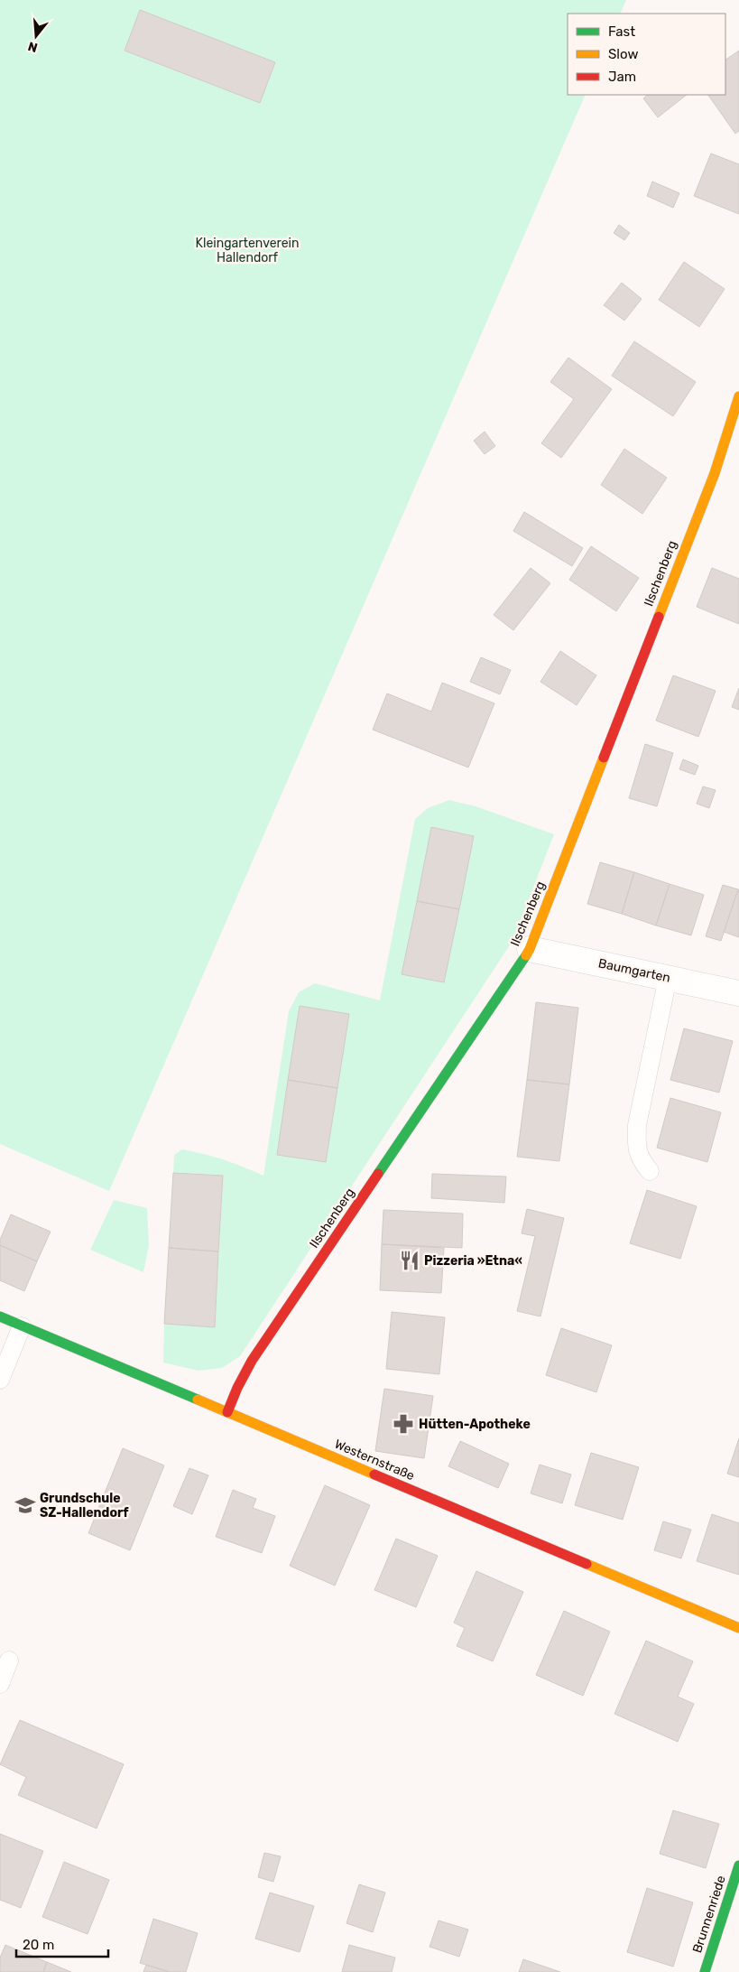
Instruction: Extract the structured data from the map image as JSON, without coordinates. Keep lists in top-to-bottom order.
{
  "streets": {
    "street": [
      "Ilschenberg",
      "Baumgarten",
      "Westernstraße",
      "Brunnenriede"
    ]
  },
  "crossings": [
    ["Ilschenberg", "Baumgarten"],
    ["Ilschenberg", "Westernstraße"]
  ],
  "parks": ["Kleingartenverein Hallendorf"],
  "places": {
    "restaurant": ["Pizzeria »Etna«"],
    "pharmacy": ["Hütten-Apotheke"],
    "school or university": ["Grundschule SZ-Hallendorf"]
  },
  "legend": ["Fast", "Slow", "Jam"],
  "scale_bar": "20 m",
  "north": "bottom"
}
